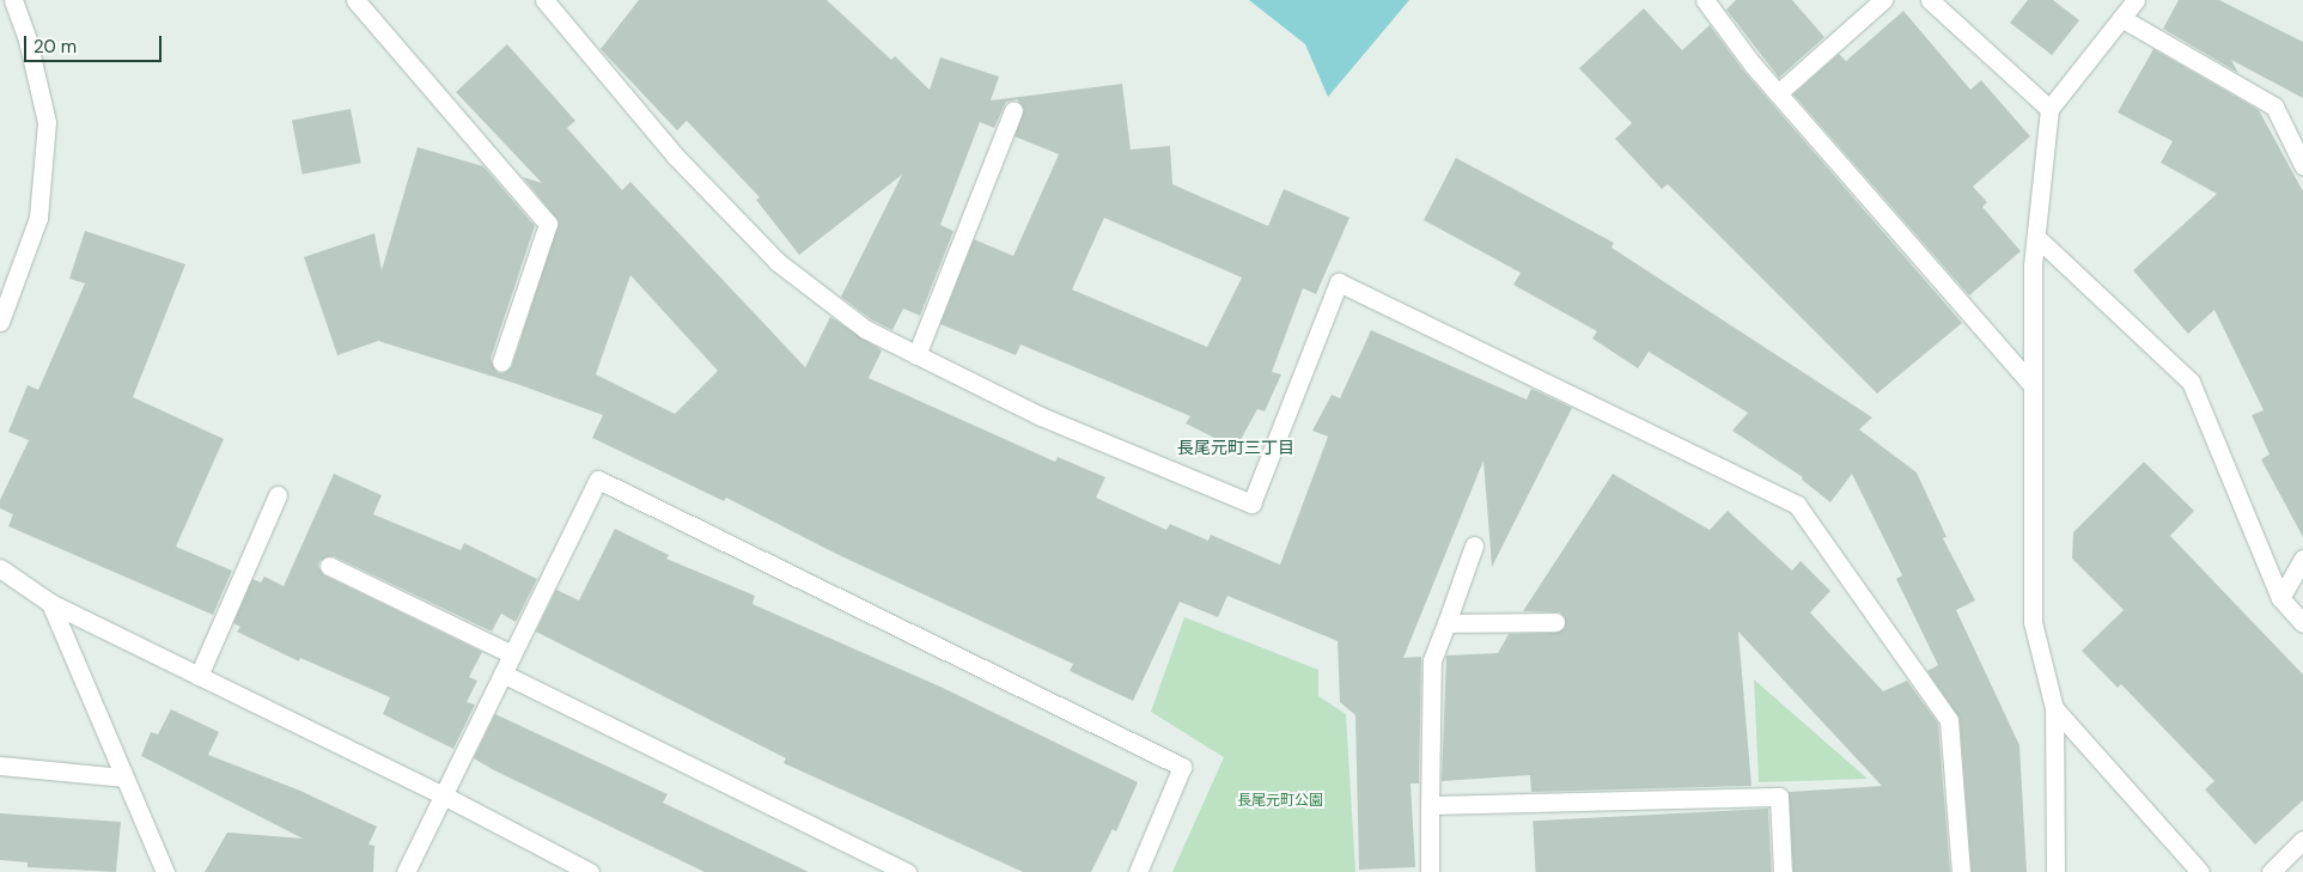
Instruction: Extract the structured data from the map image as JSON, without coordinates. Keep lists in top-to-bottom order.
{
  "districts": ["長尾元町三丁目"],
  "parks": ["長尾元町公園"],
  "scale_bar": "20 m"
}
